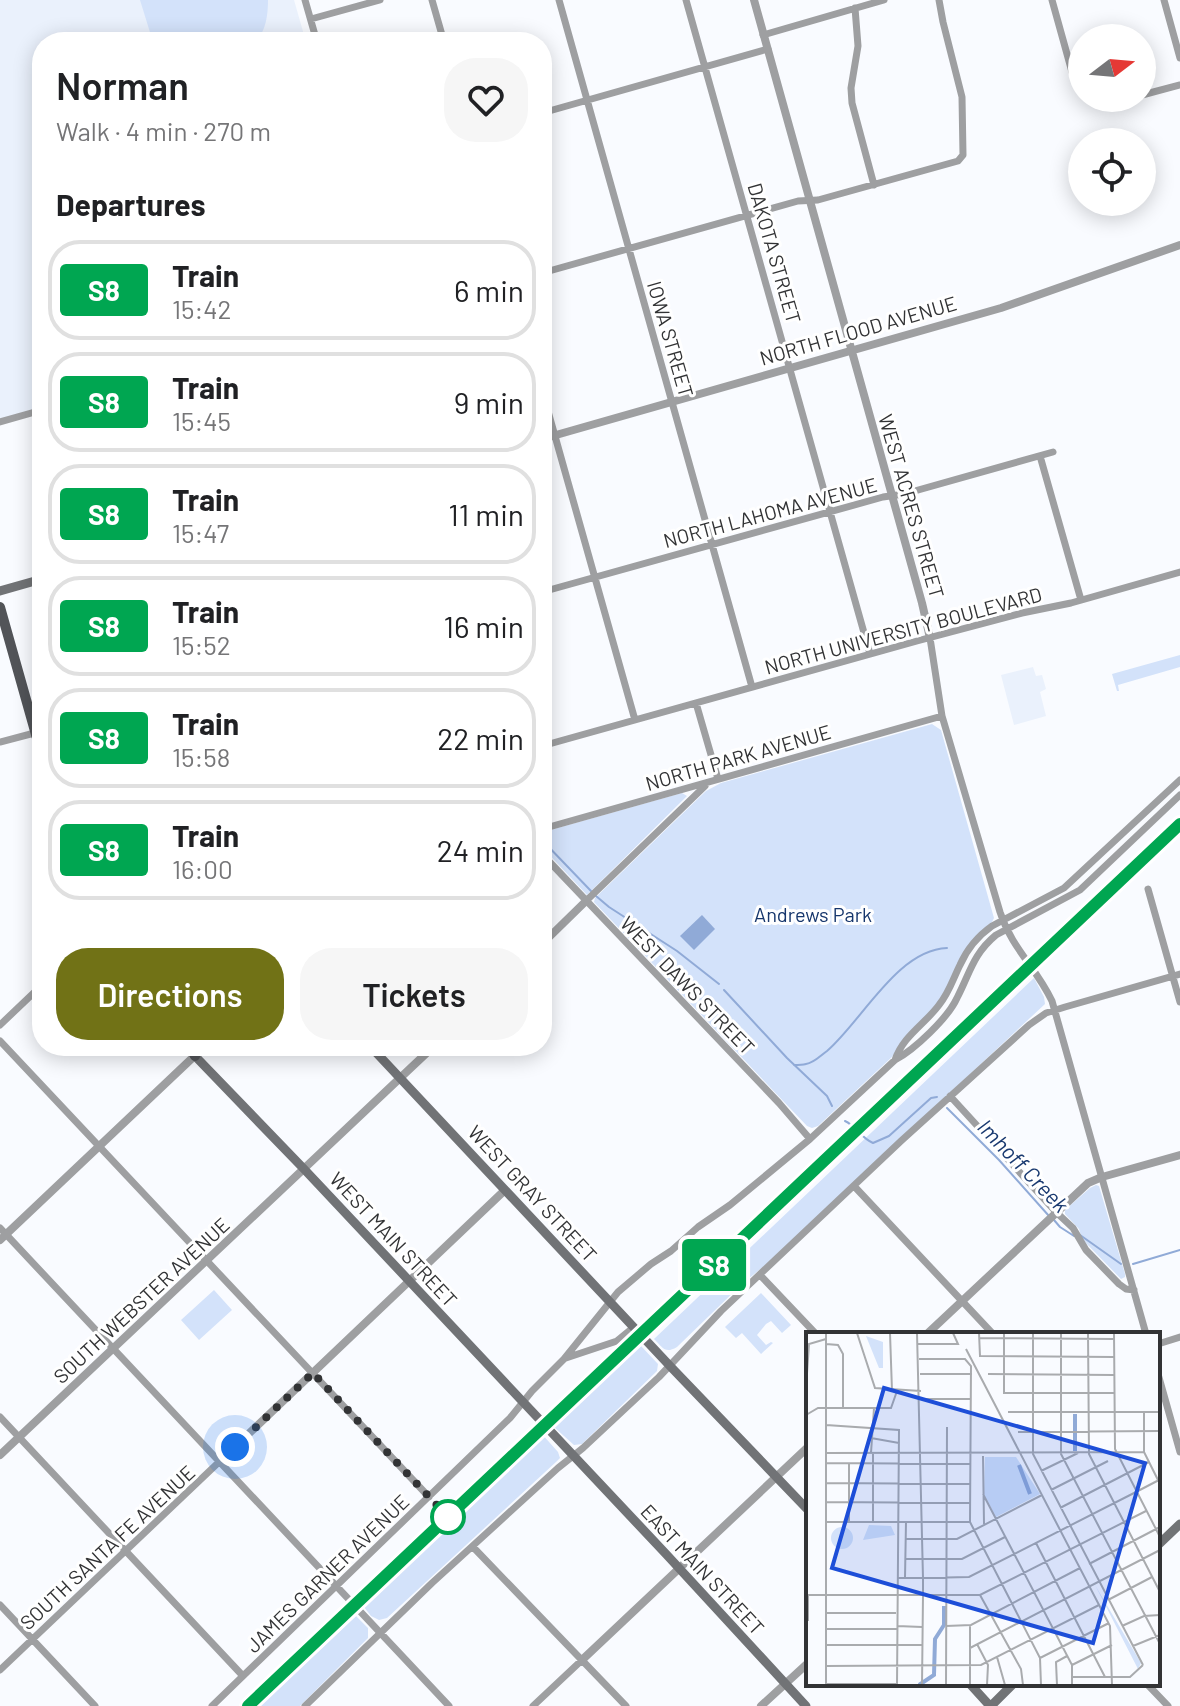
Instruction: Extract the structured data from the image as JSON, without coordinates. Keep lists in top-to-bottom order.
{
  "streets": {
    "main road": ["WEST GRAY STREET", "WEST MAIN STREET", "EAST MAIN STREET"],
    "street": [
      "DAKOTA STREET",
      "NORTH FLOOD AVENUE",
      "IOWA STREET",
      "WEST ACRES STREET",
      "NORTH LAHOMA AVENUE",
      "NORTH UNIVERSITY BOULEVARD",
      "NORTH PARK AVENUE",
      "WEST DAWS STREET",
      "SOUTH WEBSTER AVENUE",
      "SOUTH SANTA FE AVENUE",
      "JAMES GARNER AVENUE"
    ]
  },
  "crossings": [
    ["DAKOTA STREET", "NORTH FLOOD AVENUE"],
    ["DAKOTA STREET", "NORTH LAHOMA AVENUE"],
    ["DAKOTA STREET", "NORTH UNIVERSITY BOULEVARD"],
    ["NORTH FLOOD AVENUE", "IOWA STREET"],
    ["NORTH FLOOD AVENUE", "WEST ACRES STREET"],
    ["IOWA STREET", "NORTH LAHOMA AVENUE"],
    ["IOWA STREET", "NORTH UNIVERSITY BOULEVARD"],
    ["WEST ACRES STREET", "NORTH LAHOMA AVENUE"],
    ["WEST ACRES STREET", "NORTH UNIVERSITY BOULEVARD"],
    ["WEST ACRES STREET", "NORTH PARK AVENUE"],
    ["WEST ACRES STREET", "JAMES GARNER AVENUE"],
    ["WEST DAWS STREET", "JAMES GARNER AVENUE"],
    ["WEST GRAY STREET", "SOUTH WEBSTER AVENUE"],
    ["WEST GRAY STREET", "SOUTH SANTA FE AVENUE"],
    ["WEST GRAY STREET", "JAMES GARNER AVENUE"],
    ["WEST MAIN STREET", "SOUTH WEBSTER AVENUE"],
    ["WEST MAIN STREET", "SOUTH SANTA FE AVENUE"],
    ["WEST MAIN STREET", "EAST MAIN STREET"],
    ["WEST MAIN STREET", "JAMES GARNER AVENUE"]
  ],
  "water": ["Imhoff Creek"],
  "parks": ["Andrews Park"],
  "north": "right",
  "page": {
    "on_map": "S8",
    "heading": [
      ["Norman", "Walk · 4 min · 270 m"],
      "Departures"
    ],
    "list": [
      {
        "mark": "S8",
        "name": "Train",
        "note": "15:42",
        "value": "6 min"
      },
      {
        "mark": "S8",
        "name": "Train",
        "note": "15:45",
        "value": "9 min"
      },
      {
        "mark": "S8",
        "name": "Train",
        "note": "15:47",
        "value": "11 min"
      },
      {
        "mark": "S8",
        "name": "Train",
        "note": "15:52",
        "value": "16 min"
      },
      {
        "mark": "S8",
        "name": "Train",
        "note": "15:58",
        "value": "22 min"
      },
      {
        "mark": "S8",
        "name": "Train",
        "note": "16:00",
        "value": "24 min"
      }
    ],
    "buttons": ["Directions", "Tickets"]
  }
}
